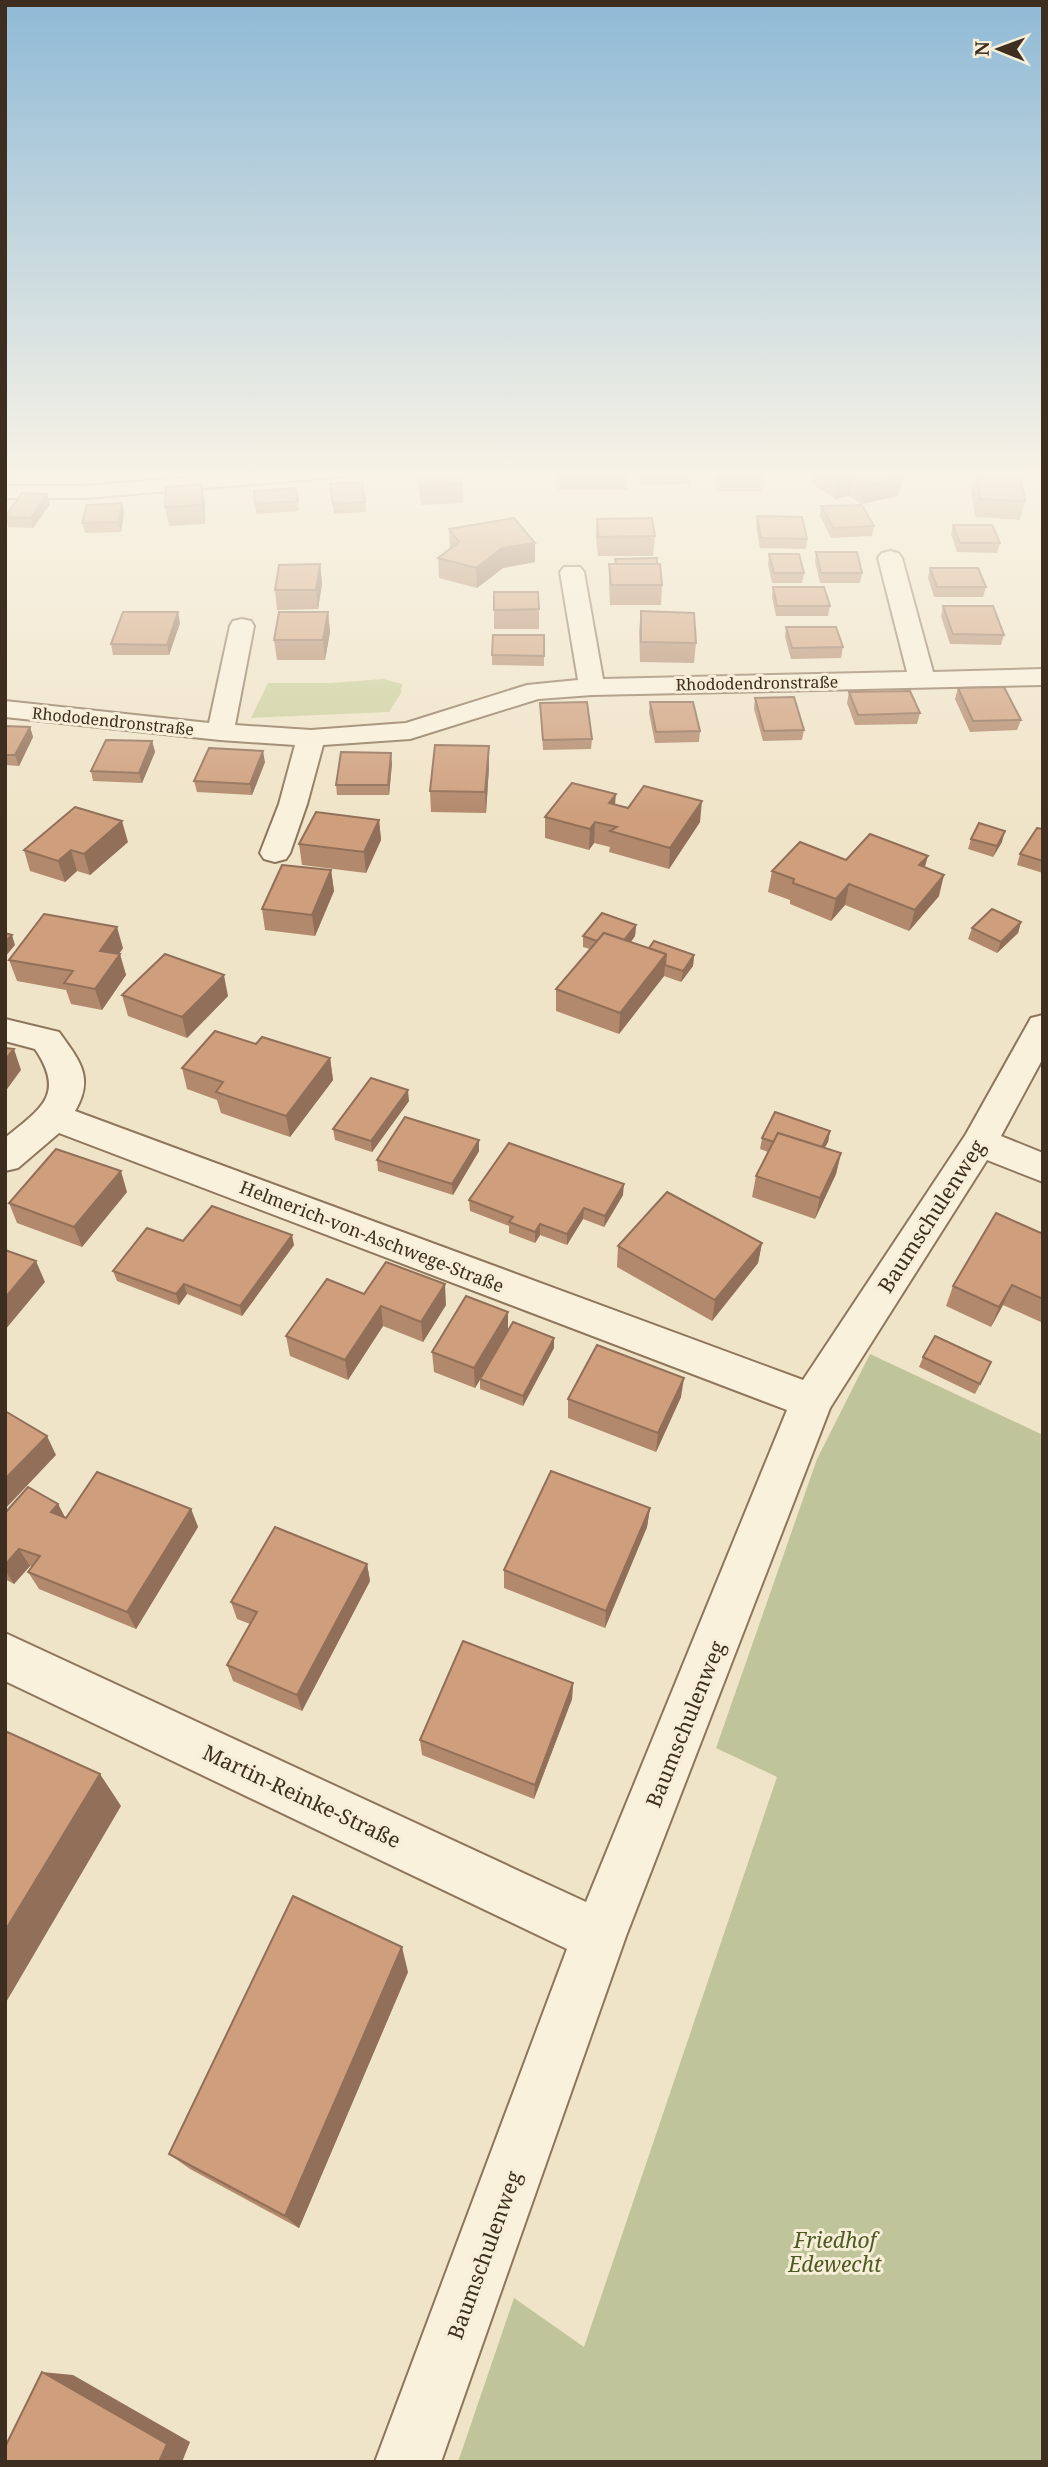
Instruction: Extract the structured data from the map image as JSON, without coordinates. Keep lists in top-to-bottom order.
{
  "streets": {
    "street": [
      "Rhododendronstraße",
      "Baumschulenweg",
      "Helmerich-von-Aschwege-Straße",
      "Martin-Reinke-Straße"
    ]
  },
  "crossings": [
    ["Baumschulenweg", "Helmerich-von-Aschwege-Straße"],
    ["Baumschulenweg", "Martin-Reinke-Straße"]
  ],
  "parks": ["Friedhof Edewecht"],
  "north": "left"
}
